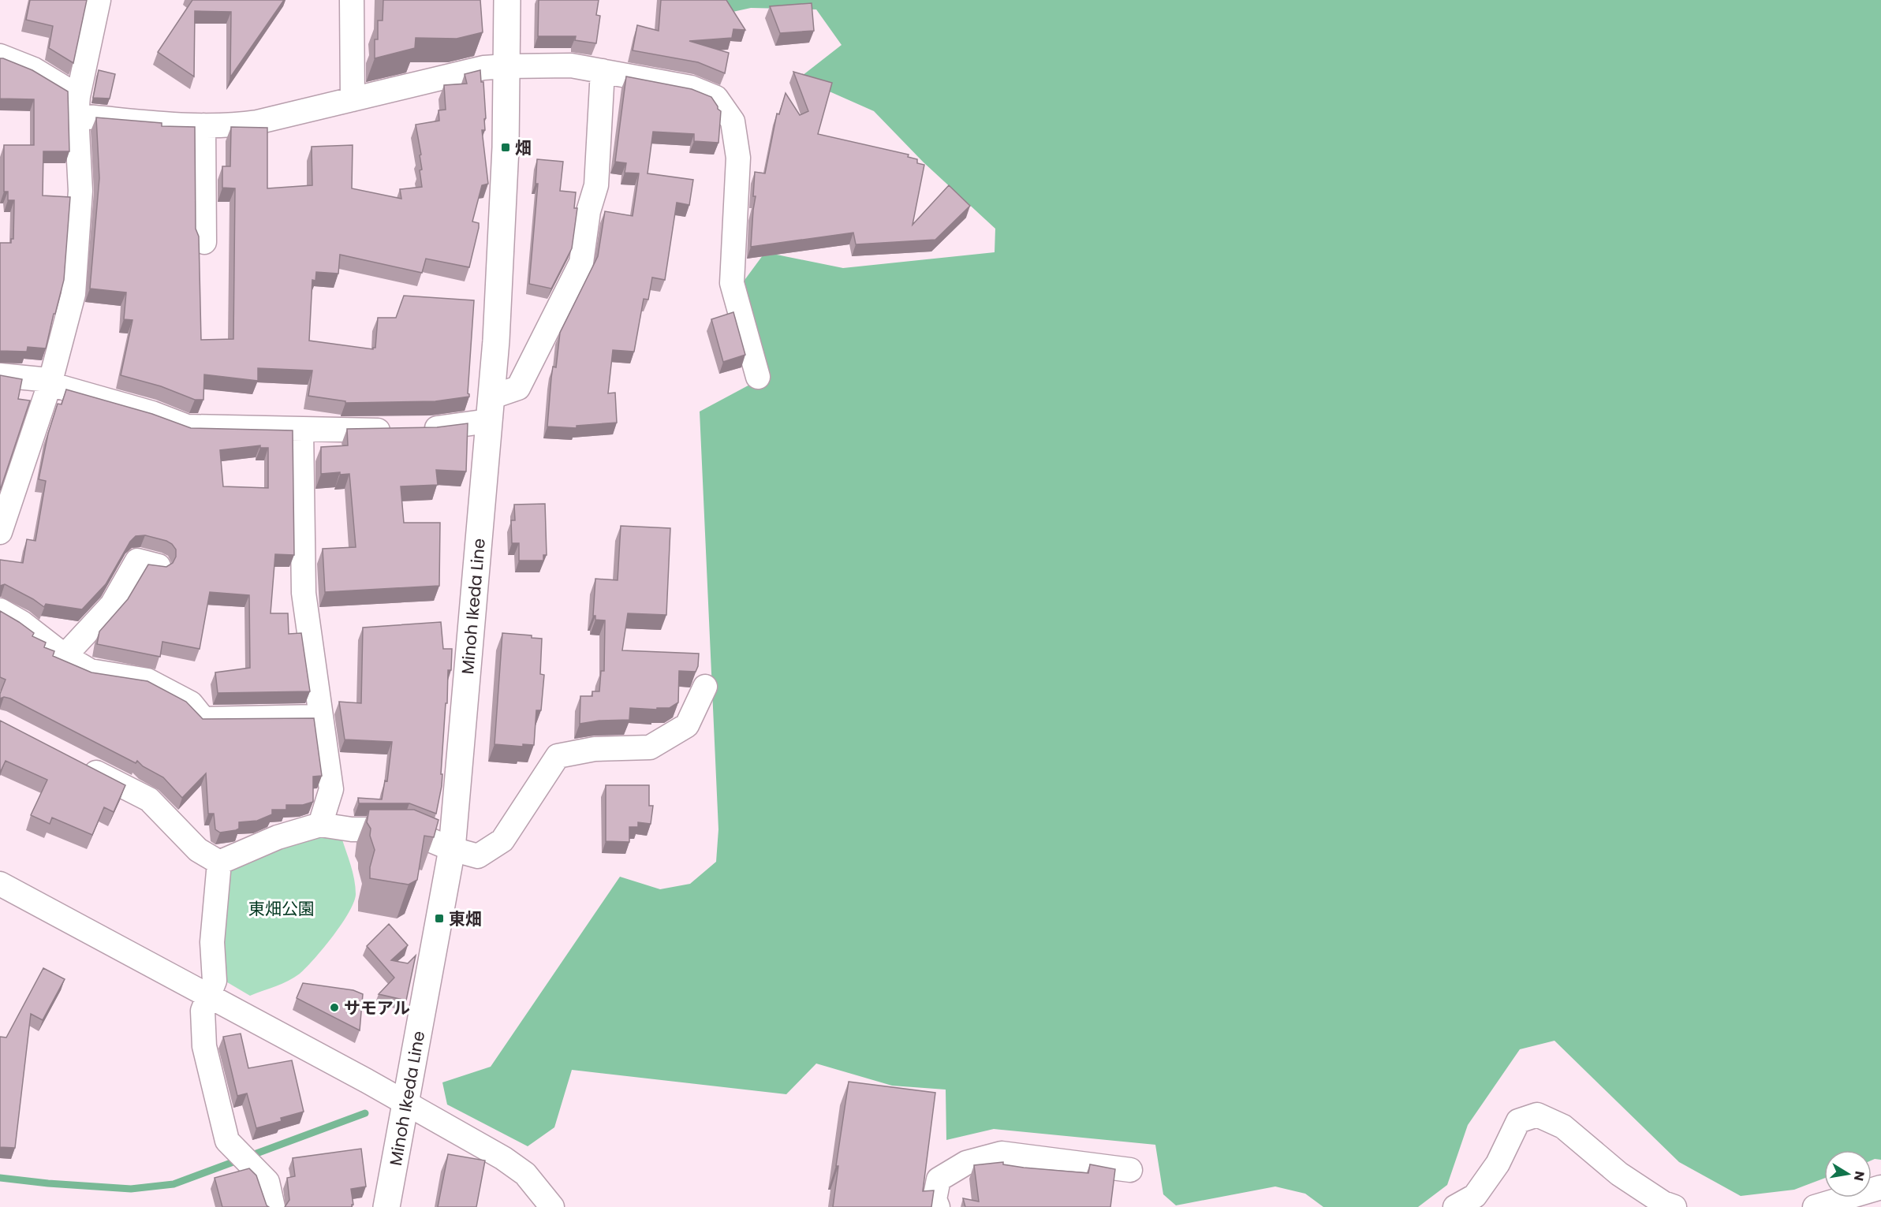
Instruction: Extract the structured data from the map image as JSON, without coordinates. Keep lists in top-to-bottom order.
{
  "streets": {
    "main road": ["Minoh Ikeda Line"]
  },
  "parks": ["東畑公園"],
  "places": {
    "transit": ["畑", "東畑"],
    "other": ["サモアル"]
  },
  "north": "right"
}
